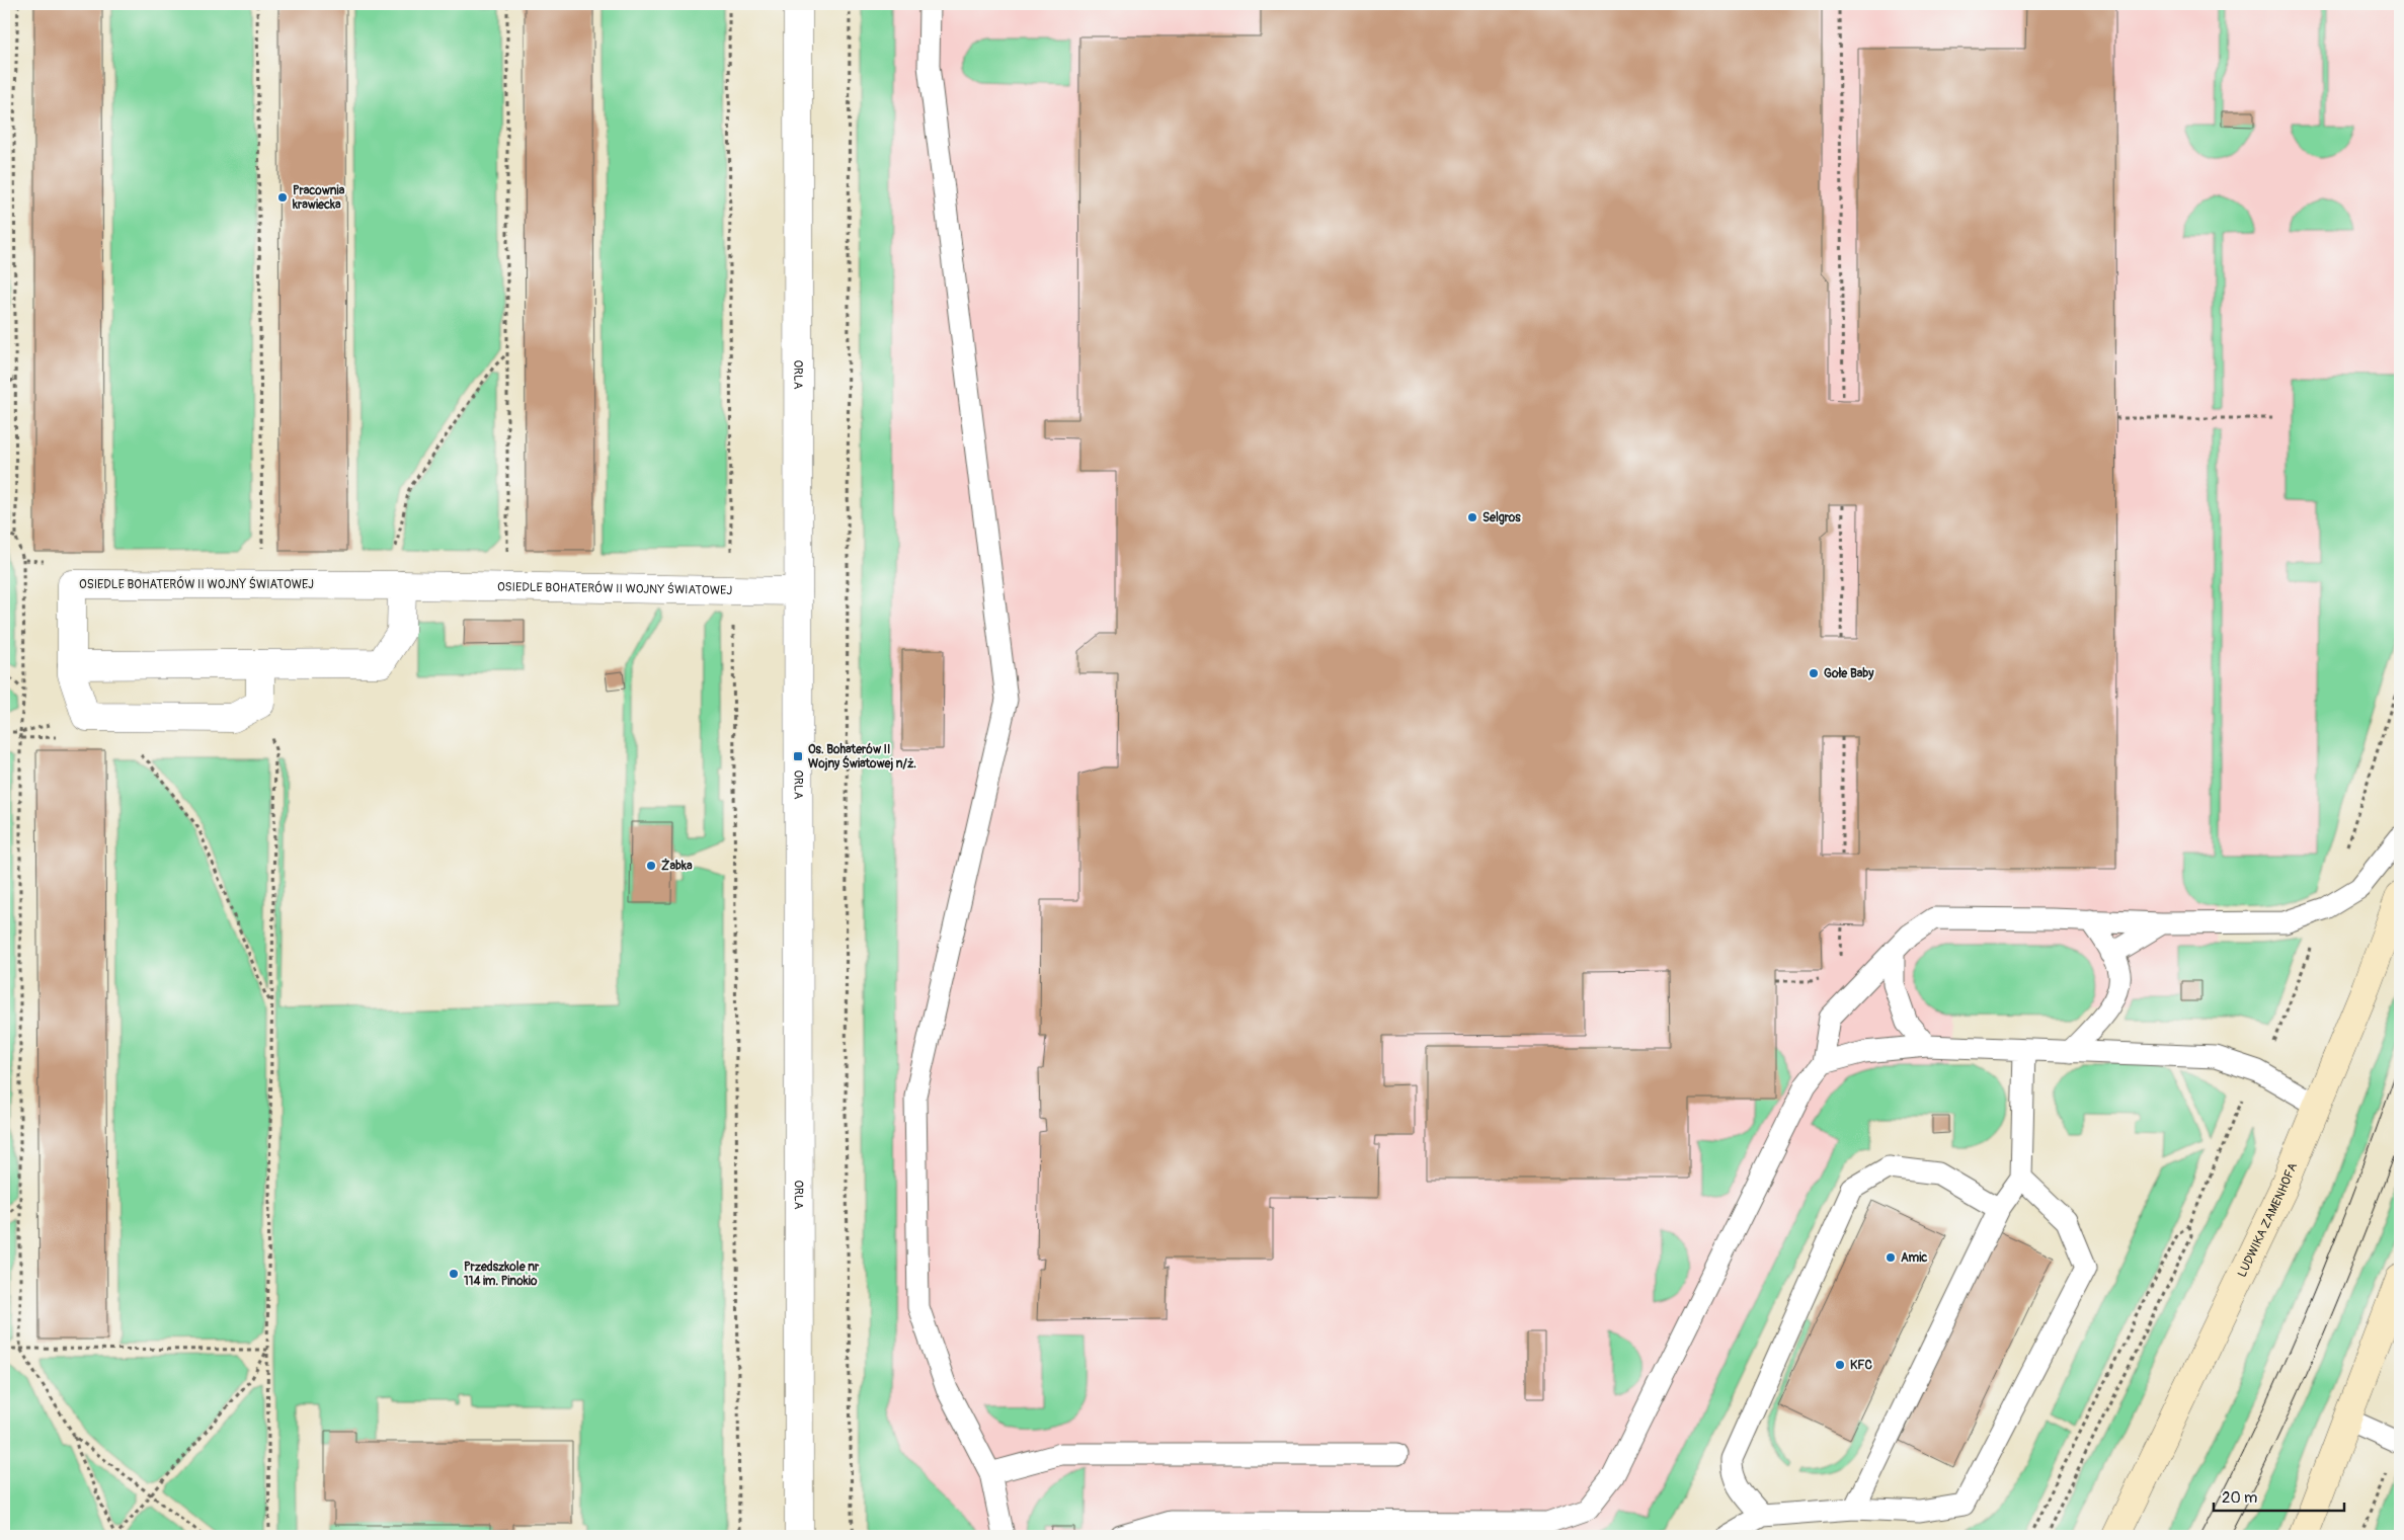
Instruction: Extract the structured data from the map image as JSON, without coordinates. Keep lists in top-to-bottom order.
{
  "streets": {
    "main road": ["LUDWIKA ZAMENHOFA"],
    "street": ["ORLA", "OSIEDLE BOHATERÓW II WOJNY ŚWIATOWEJ"]
  },
  "crossings": [
    ["ORLA", "OSIEDLE BOHATERÓW II WOJNY ŚWIATOWEJ"]
  ],
  "places": {
    "other": [
      "Pracownia krawiecka",
      "Selgros",
      "Gołe Baby",
      "Żabka",
      "Amic",
      "Przedszkole nr 114 im. Pinokio",
      "KFC"
    ],
    "transit": ["Os. Bohaterów II Wojny Światowej n/ż."]
  },
  "scale_bar": "20 m"
}
